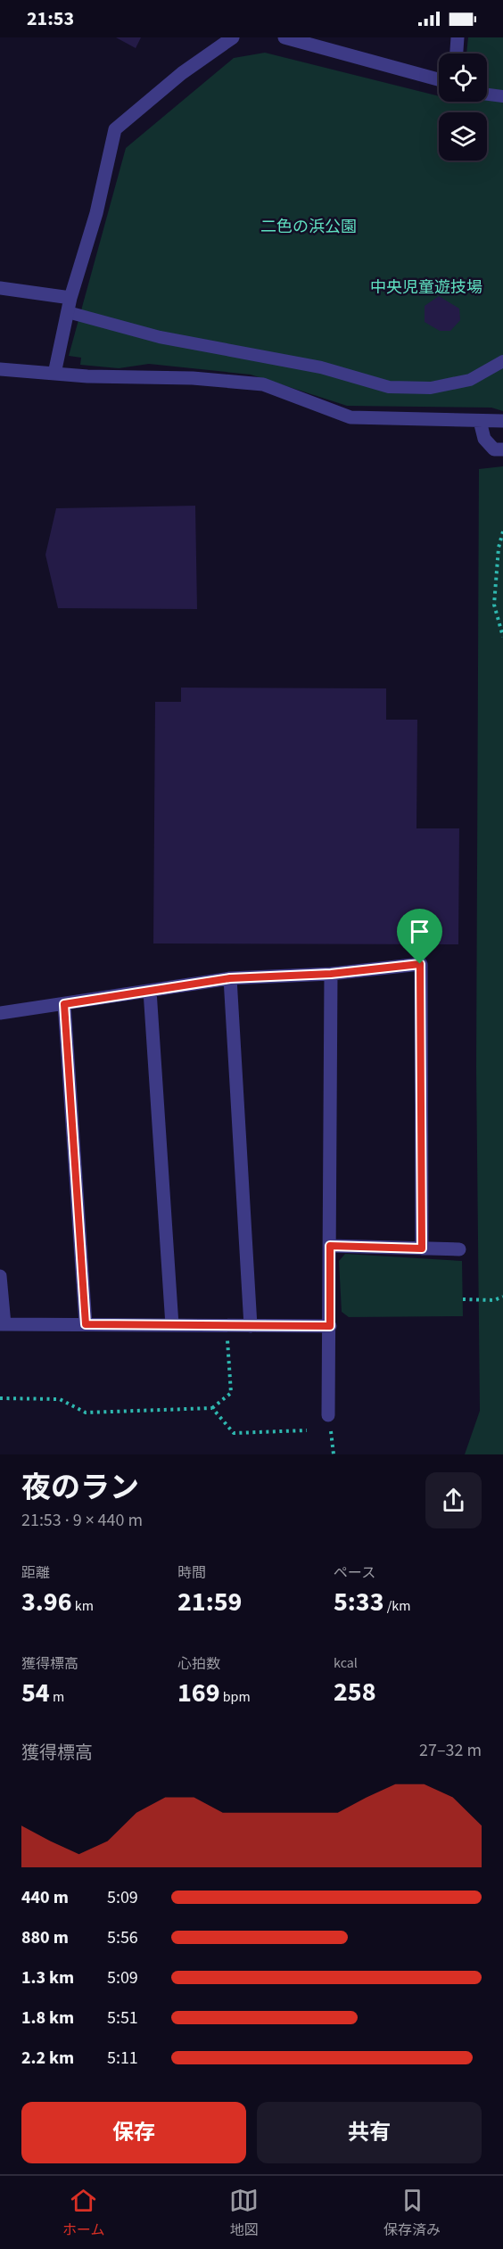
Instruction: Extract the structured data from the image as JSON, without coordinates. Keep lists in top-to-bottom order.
{
  "parks": ["二色の浜公園", "中央児童遊技場"],
  "page": {
    "status": "21:53",
    "heading": ["夜のラン", "21:53 · 9 × 440 m"],
    "stats": [
      ["距離", "3.96 km"],
      ["時間", "21:59"],
      ["ペース", "5:33 /km"],
      ["獲得標高", "54 m"],
      ["心拍数", "169 bpm"],
      ["kcal", "258"]
    ],
    "chart": ["獲得標高", "27–32 m"],
    "list": [
      {
        "name": "440 m",
        "note": "5:09"
      },
      {
        "name": "880 m",
        "note": "5:56"
      },
      {
        "name": "1.3 km",
        "note": "5:09"
      },
      {
        "name": "1.8 km",
        "note": "5:51"
      },
      {
        "name": "2.2 km",
        "note": "5:11"
      }
    ],
    "buttons": ["保存", "共有"],
    "tabs": ["ホーム", "地図", "保存済み"]
  }
}
